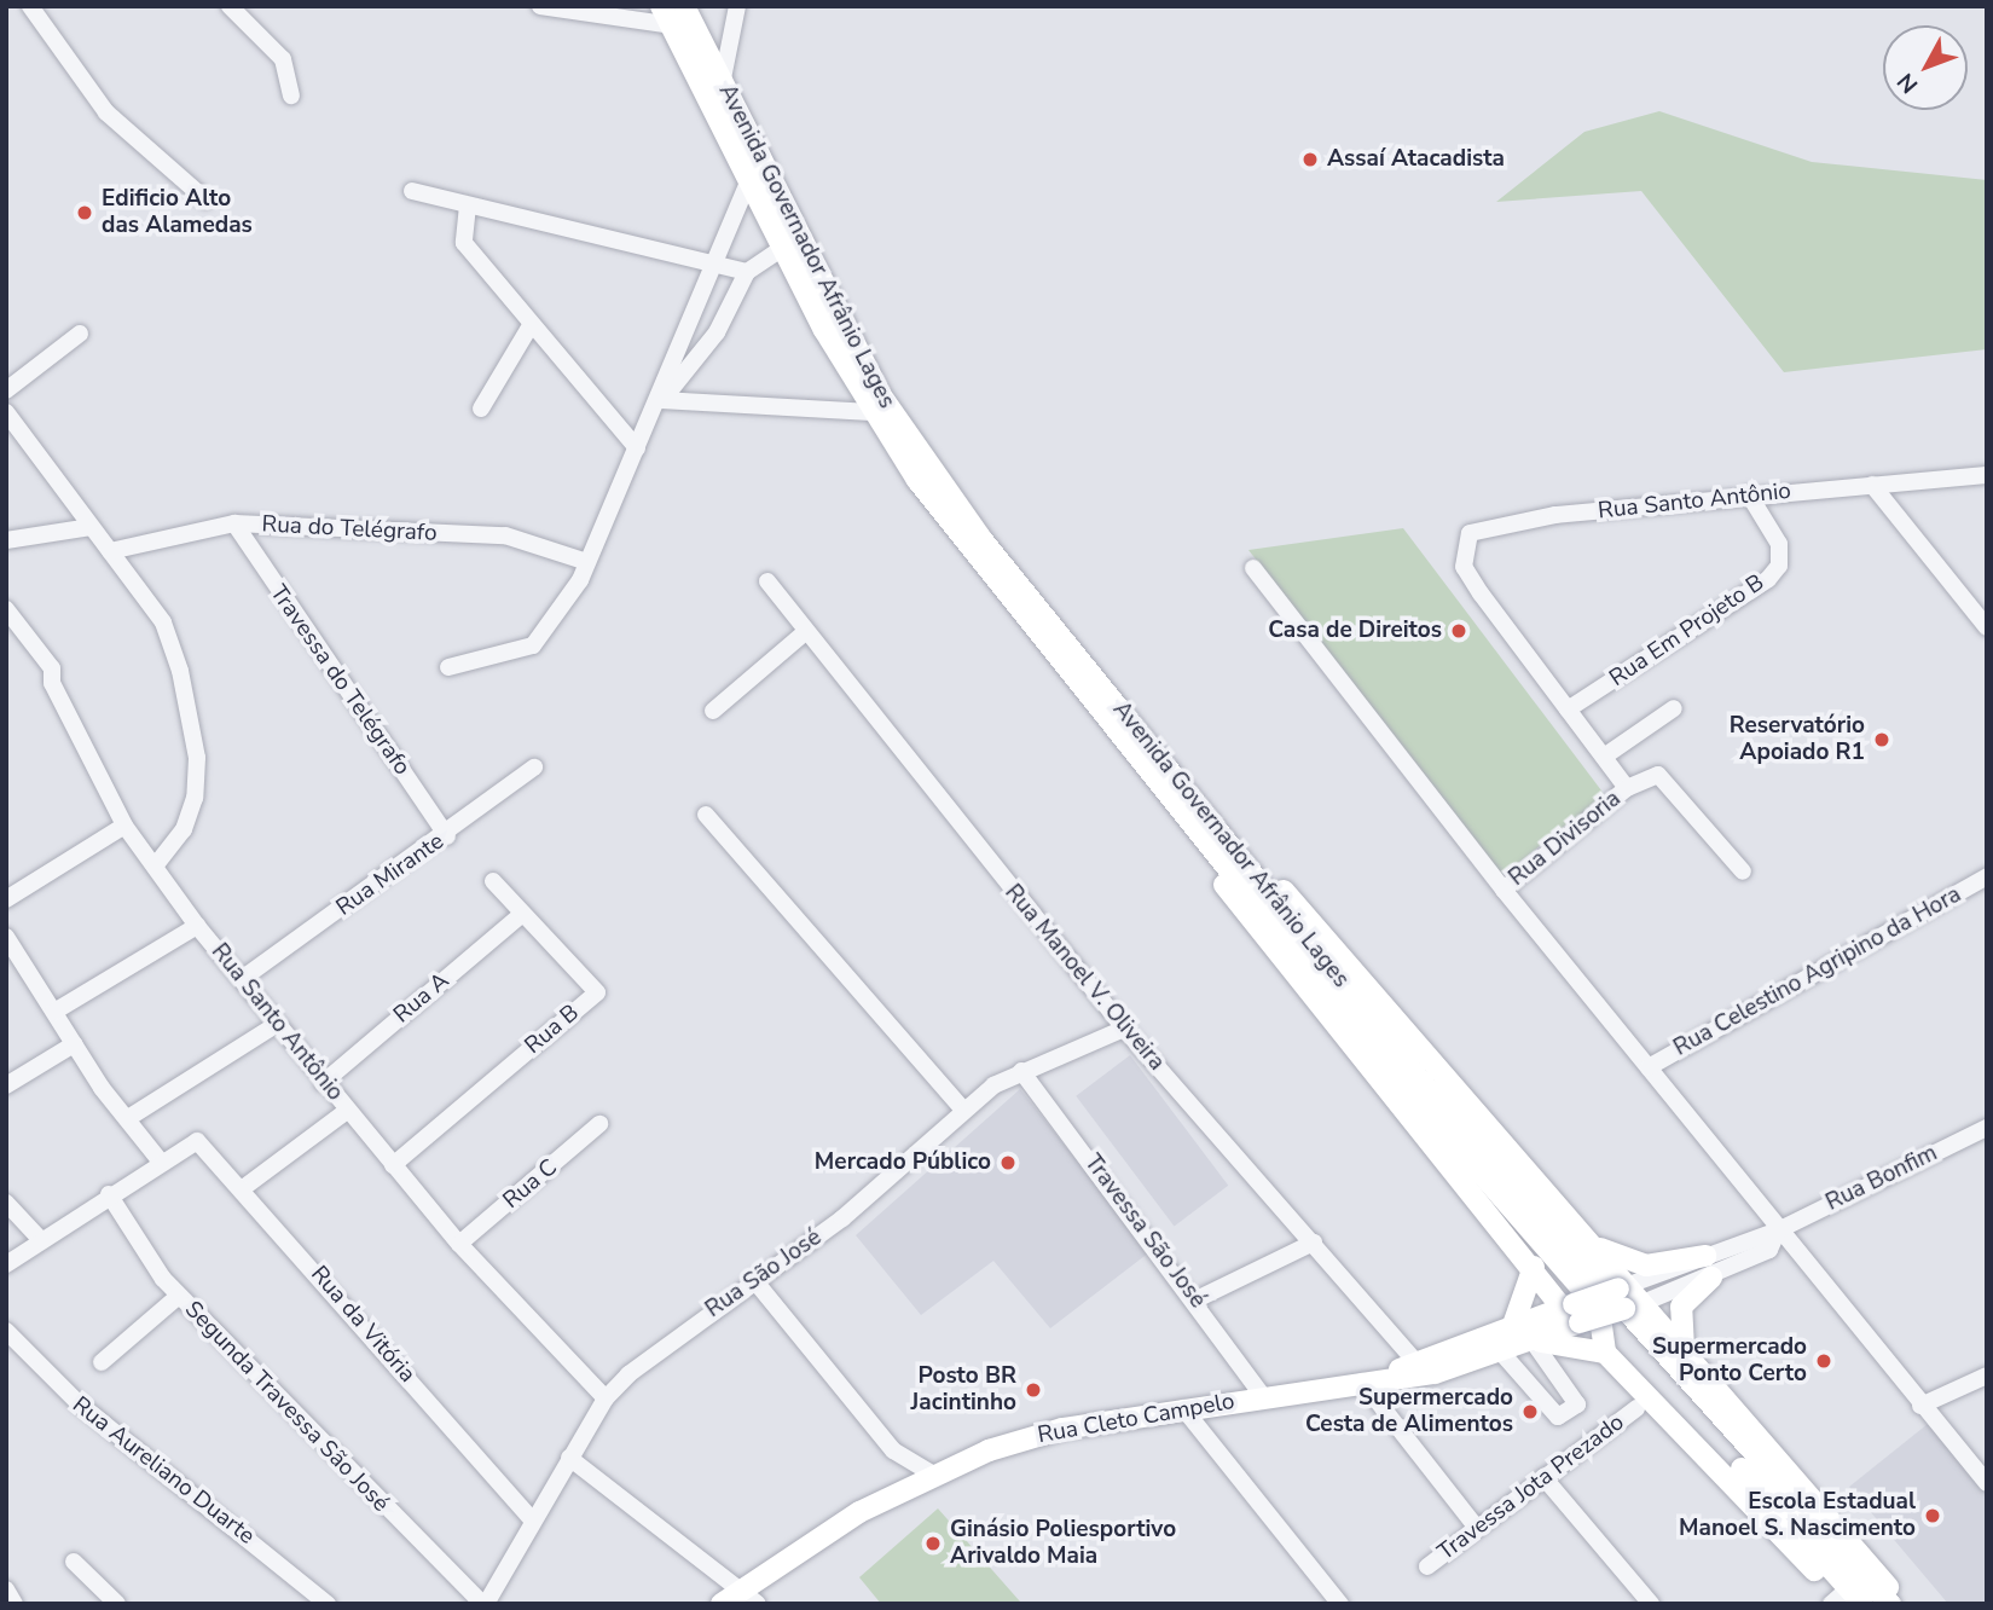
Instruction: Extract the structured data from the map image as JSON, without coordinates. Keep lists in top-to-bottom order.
{
  "streets": {
    "main road": ["Avenida Governador Afrânio Lages", "Rua Cleto Campelo"],
    "street": [
      "Rua Santo Antônio",
      "Rua do Telégrafo",
      "Rua Em Projeto B",
      "Travessa do Telégrafo",
      "Rua Divisoria",
      "Rua Mirante",
      "Rua Celestino Agripino da Hora",
      "Rua Manoel V. Oliveira",
      "Rua A",
      "Rua B",
      "Rua Bonfim",
      "Rua C",
      "Travessa São José",
      "Rua São José",
      "Rua da Vitória",
      "Segunda Travessa São José",
      "Rua Aureliano Duarte",
      "Travessa Jota Prezado"
    ]
  },
  "crossings": [
    ["Rua Santo Antônio", "Rua Em Projeto B"],
    ["Rua Santo Antônio", "Rua Mirante"],
    ["Rua Santo Antônio", "Rua A"],
    ["Rua Santo Antônio", "Rua B"],
    ["Rua Santo Antônio", "Rua C"],
    ["Rua Santo Antônio", "Rua São José"],
    ["Rua do Telégrafo", "Travessa do Telégrafo"],
    ["Travessa do Telégrafo", "Rua Mirante"],
    ["Rua Manoel V. Oliveira", "Rua São José"],
    ["Rua Manoel V. Oliveira", "Rua Cleto Campelo"],
    ["Rua A", "Rua B"],
    ["Rua Bonfim", "Rua Cleto Campelo"],
    ["Travessa São José", "Rua São José"],
    ["Travessa São José", "Rua Cleto Campelo"],
    ["Rua São José", "Rua da Vitória"],
    ["Rua São José", "Segunda Travessa São José"]
  ],
  "places": [
    "Assaí Atacadista",
    "Edificio Alto das Alamedas",
    "Casa de Direitos",
    "Reservatório Apoiado R1",
    "Mercado Público",
    "Supermercado Ponto Certo",
    "Posto BR Jacintinho",
    "Supermercado Cesta de Alimentos",
    "Escola Estadual Manoel S. Nascimento",
    "Ginásio Poliesportivo Arivaldo Maia"
  ],
  "north": "bottom left"
}
